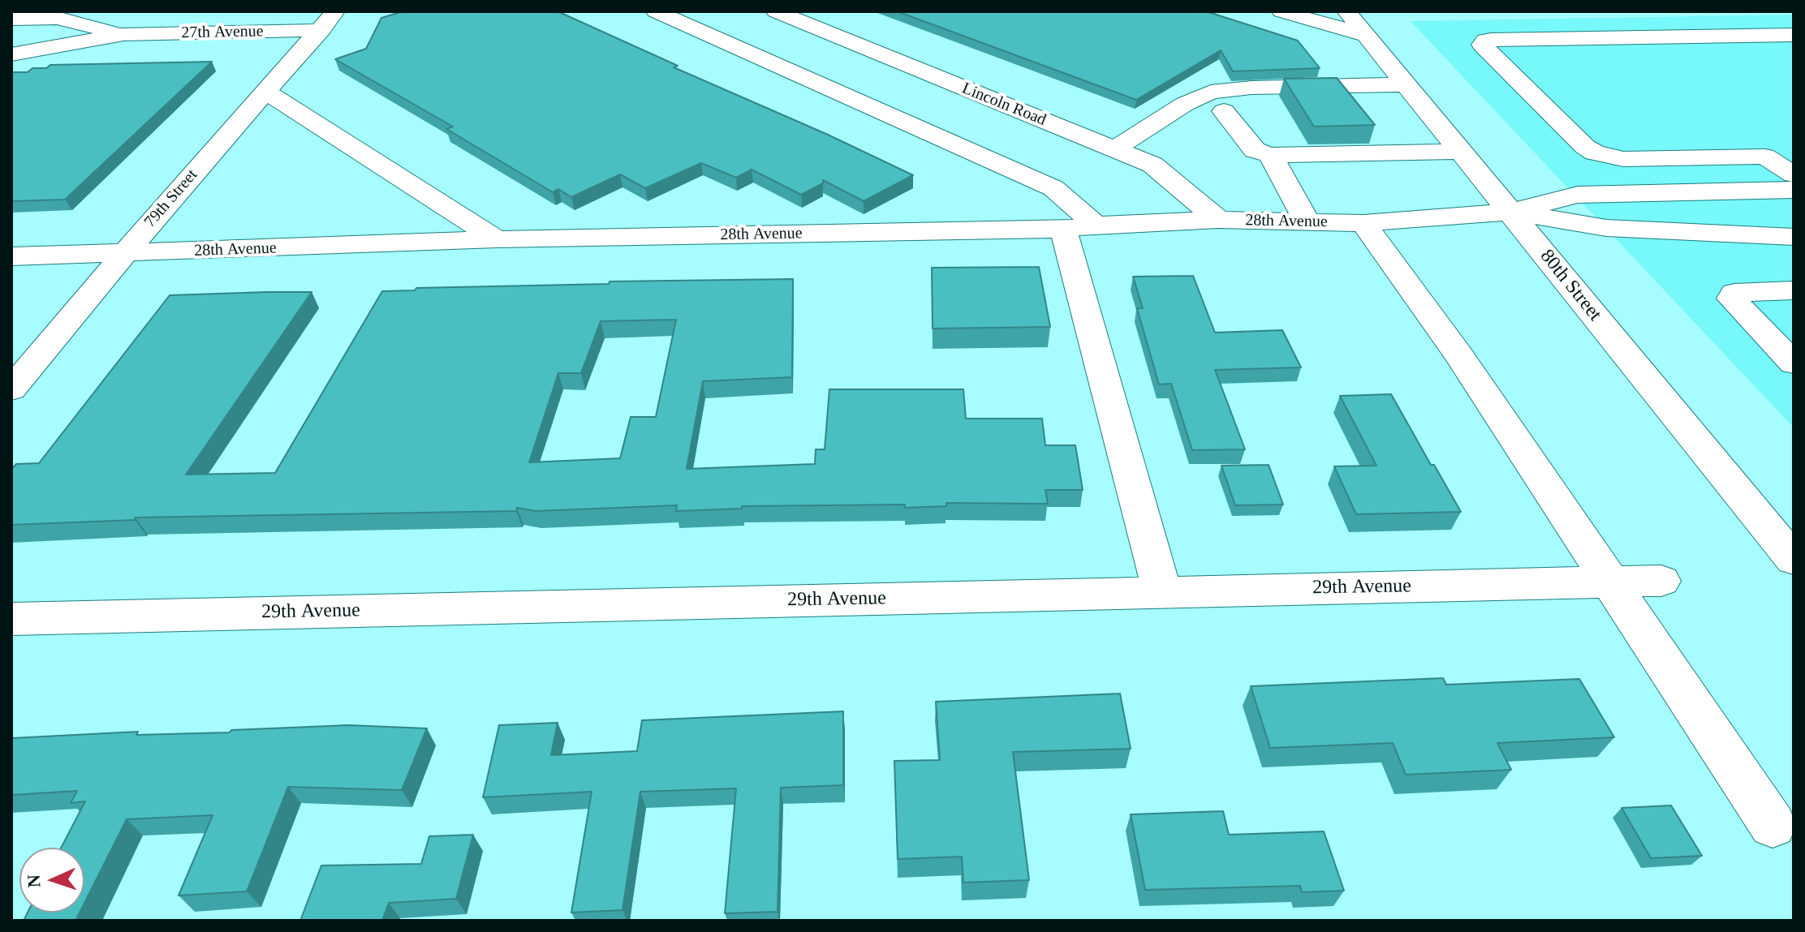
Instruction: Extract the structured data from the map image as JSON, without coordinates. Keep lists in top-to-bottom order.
{
  "streets": {
    "street": [
      "27th Avenue",
      "Lincoln Road",
      "79th Street",
      "28th Avenue",
      "80th Street",
      "29th Avenue"
    ]
  },
  "crossings": [
    ["27th Avenue", "79th Street"],
    ["Lincoln Road", "28th Avenue"],
    ["79th Street", "28th Avenue"],
    ["28th Avenue", "80th Street"]
  ],
  "north": "left"
}
